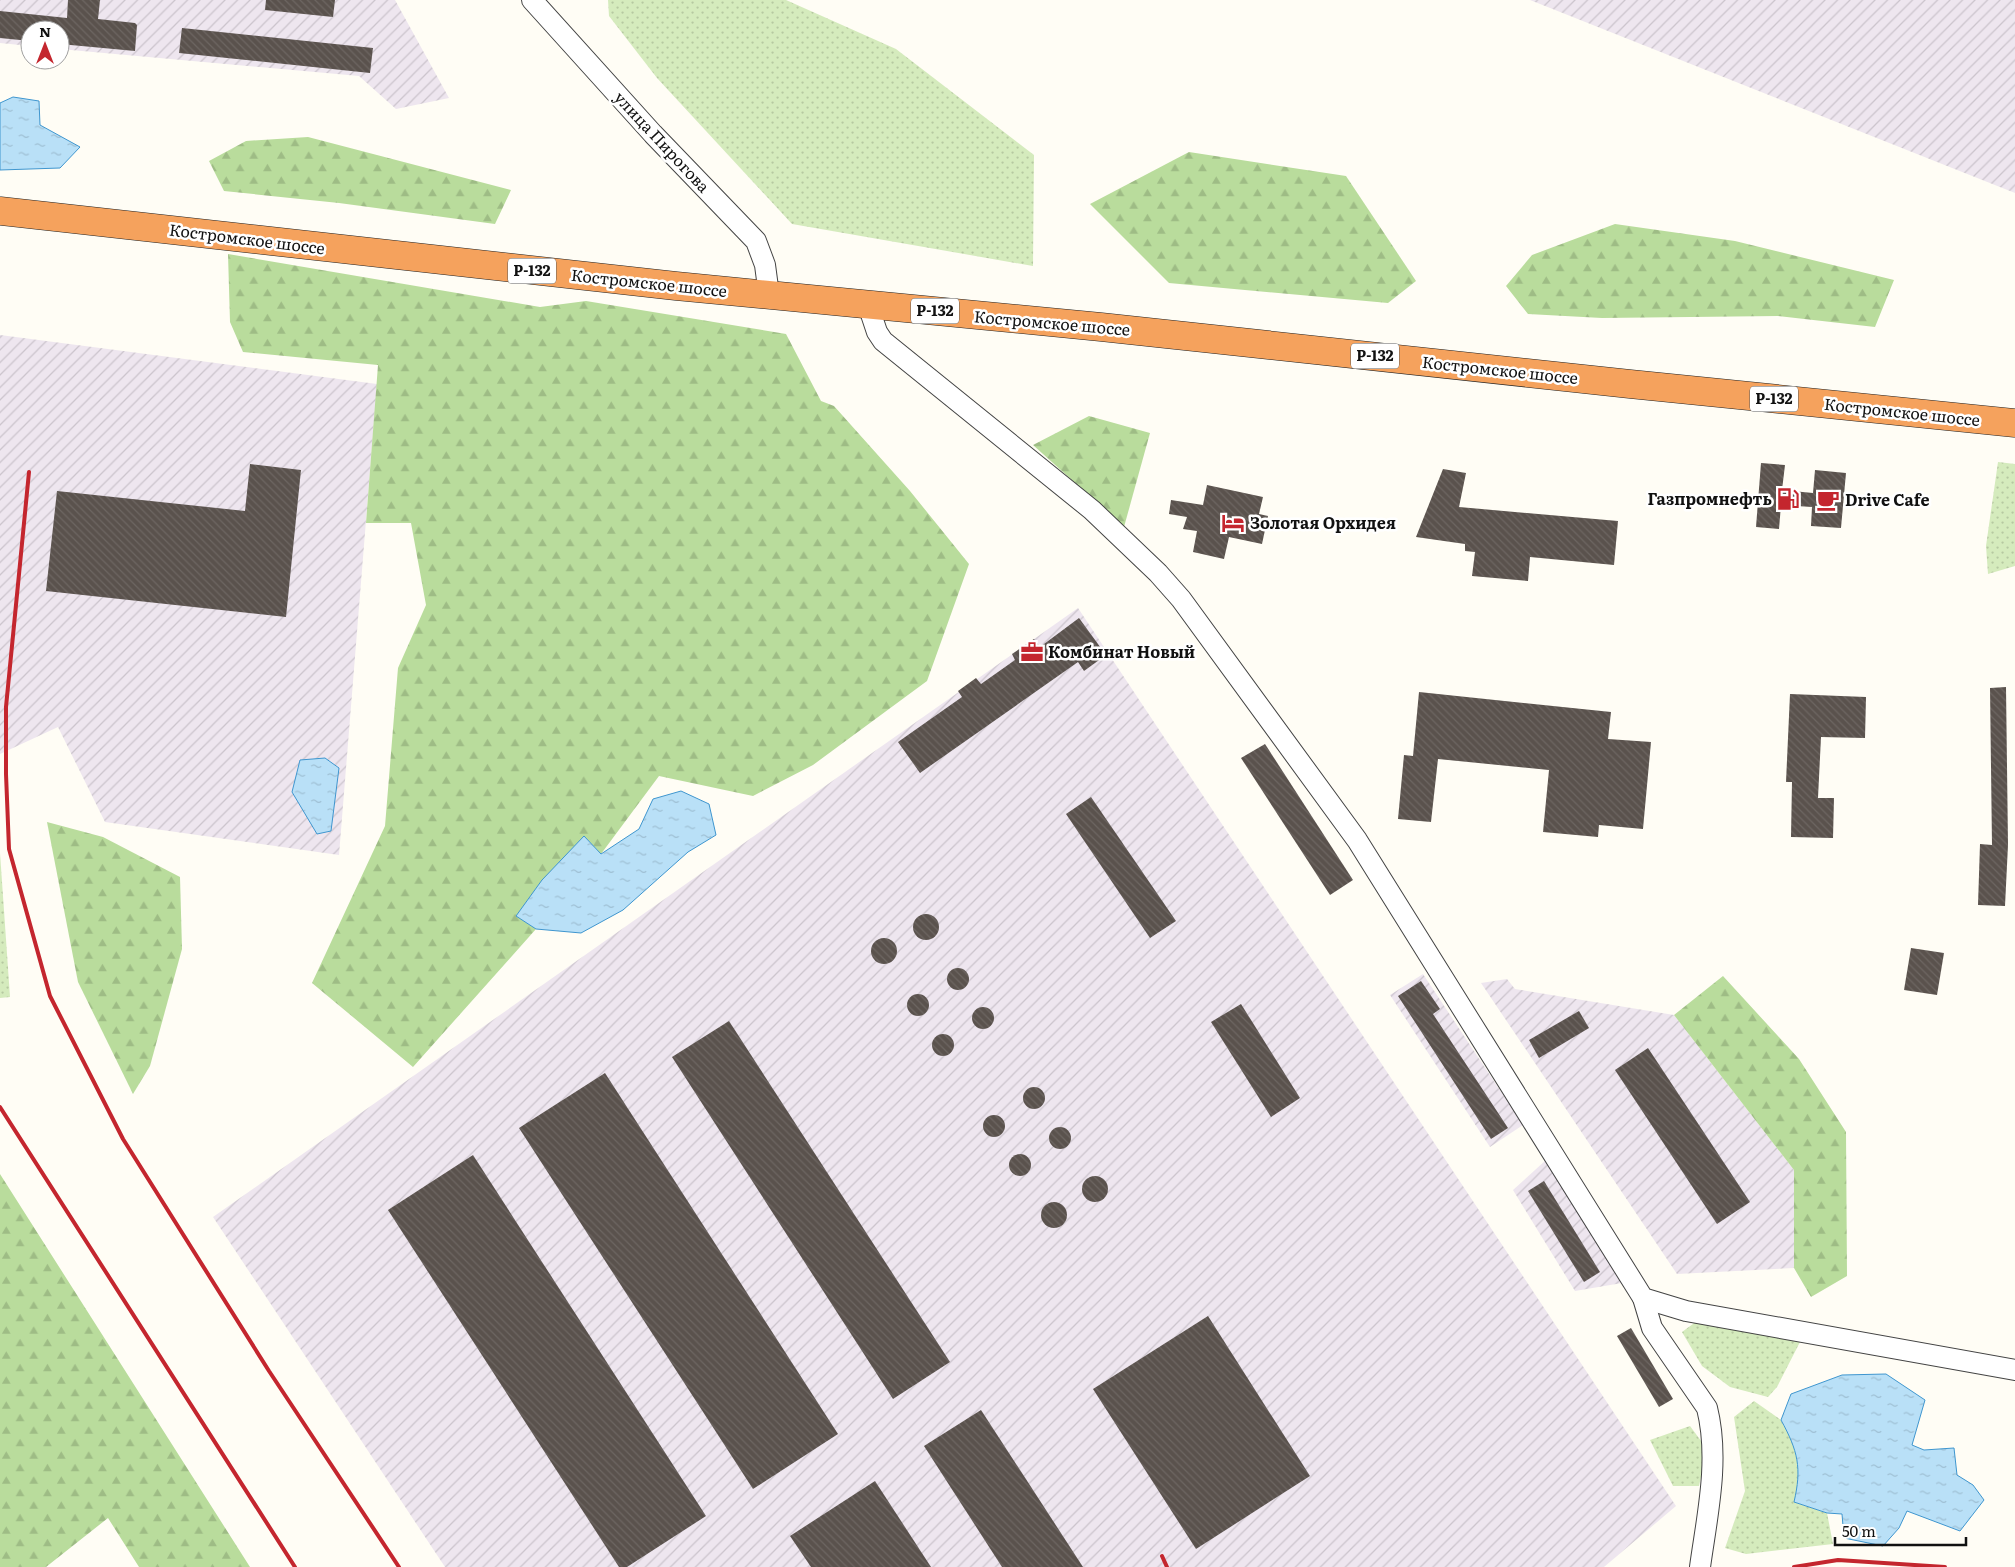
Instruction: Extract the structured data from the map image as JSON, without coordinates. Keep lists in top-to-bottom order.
{
  "streets": {
    "highway": ["Костромское шоссе", "Р-132"],
    "street": ["улица Пирогова"]
  },
  "crossings": [
    ["улица Пирогова", "Костромское шоссе"]
  ],
  "places": {
    "fuel station": ["Газпромнефть"],
    "cafe": ["Drive Cafe"],
    "hotel": ["Золотая Орхидея"],
    "office": ["Комбинат Новый"]
  },
  "scale_bar": "50 m",
  "north": "top"
}
